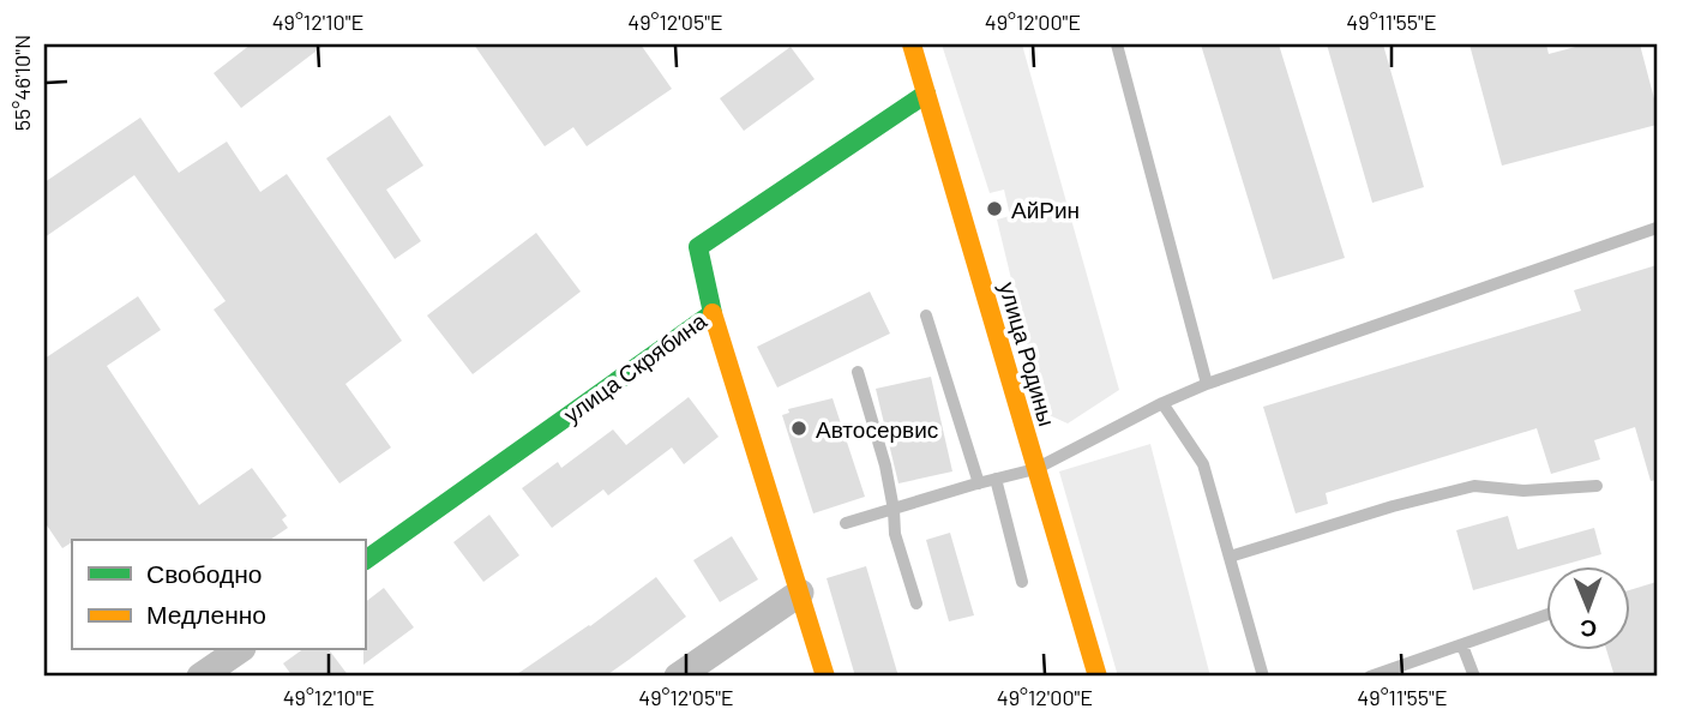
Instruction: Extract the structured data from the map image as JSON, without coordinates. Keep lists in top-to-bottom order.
{
  "streets": {
    "street": ["улица Родины", "улица Скрябина"]
  },
  "crossings": [
    ["улица Родины", "улица Скрябина"]
  ],
  "places": ["АйРин", "Автосервис"],
  "legend": ["Свободно", "Медленно"],
  "north": "bottom",
  "coordinates": [
    "49°12'10\"E",
    "49°12'05\"E",
    "49°12'00\"E",
    "49°11'55\"E",
    "55°46'10\"N"
  ]
}
